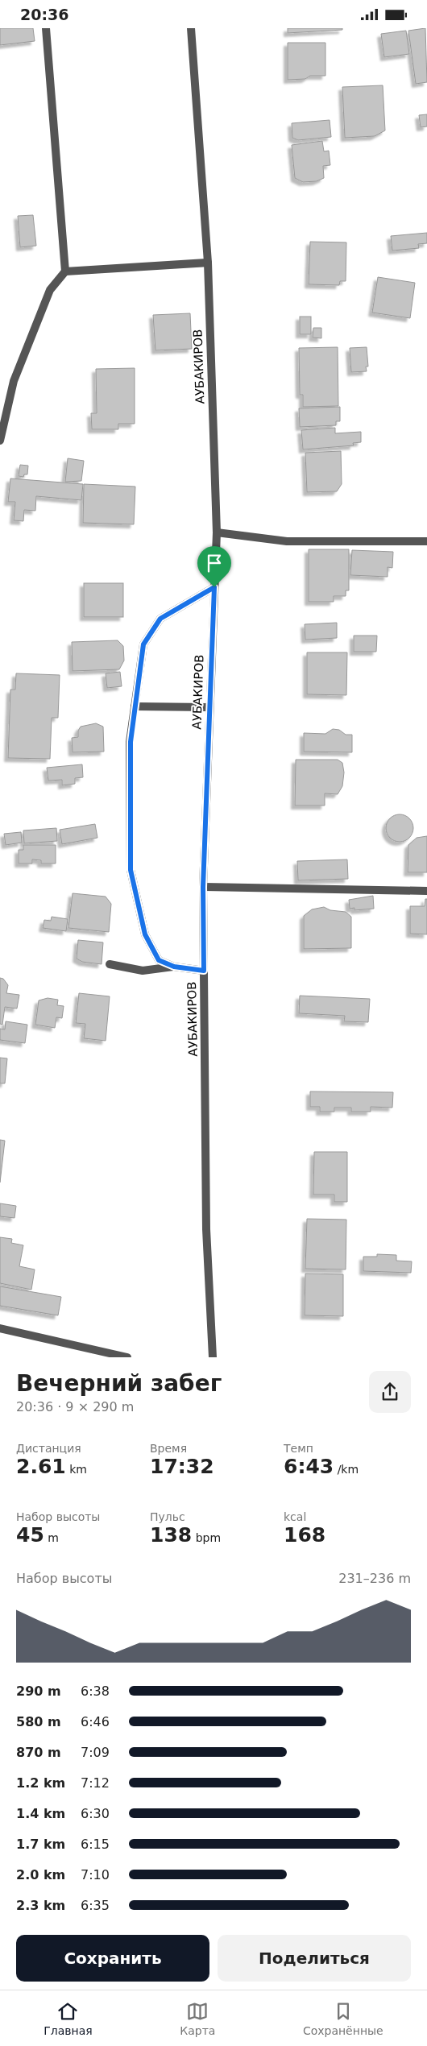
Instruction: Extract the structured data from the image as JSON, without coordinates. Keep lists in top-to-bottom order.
{
  "streets": {
    "street": ["АУБАКИРОВ"]
  },
  "page": {
    "status": "20:36",
    "heading": ["Вечерний забег", "20:36 · 9 × 290 m"],
    "stats": [
      ["Дистанция", "2.61 km"],
      ["Время", "17:32"],
      ["Темп", "6:43 /km"],
      ["Набор высоты", "45 m"],
      ["Пульс", "138 bpm"],
      ["kcal", "168"]
    ],
    "chart": ["Набор высоты", "231–236 m"],
    "list": [
      {
        "name": "290 m",
        "note": "6:38"
      },
      {
        "name": "580 m",
        "note": "6:46"
      },
      {
        "name": "870 m",
        "note": "7:09"
      },
      {
        "name": "1.2 km",
        "note": "7:12"
      },
      {
        "name": "1.4 km",
        "note": "6:30"
      },
      {
        "name": "1.7 km",
        "note": "6:15"
      },
      {
        "name": "2.0 km",
        "note": "7:10"
      },
      {
        "name": "2.3 km",
        "note": "6:35"
      }
    ],
    "buttons": ["Сохранить", "Поделиться"],
    "tabs": ["Главная", "Карта", "Сохранённые"]
  }
}
